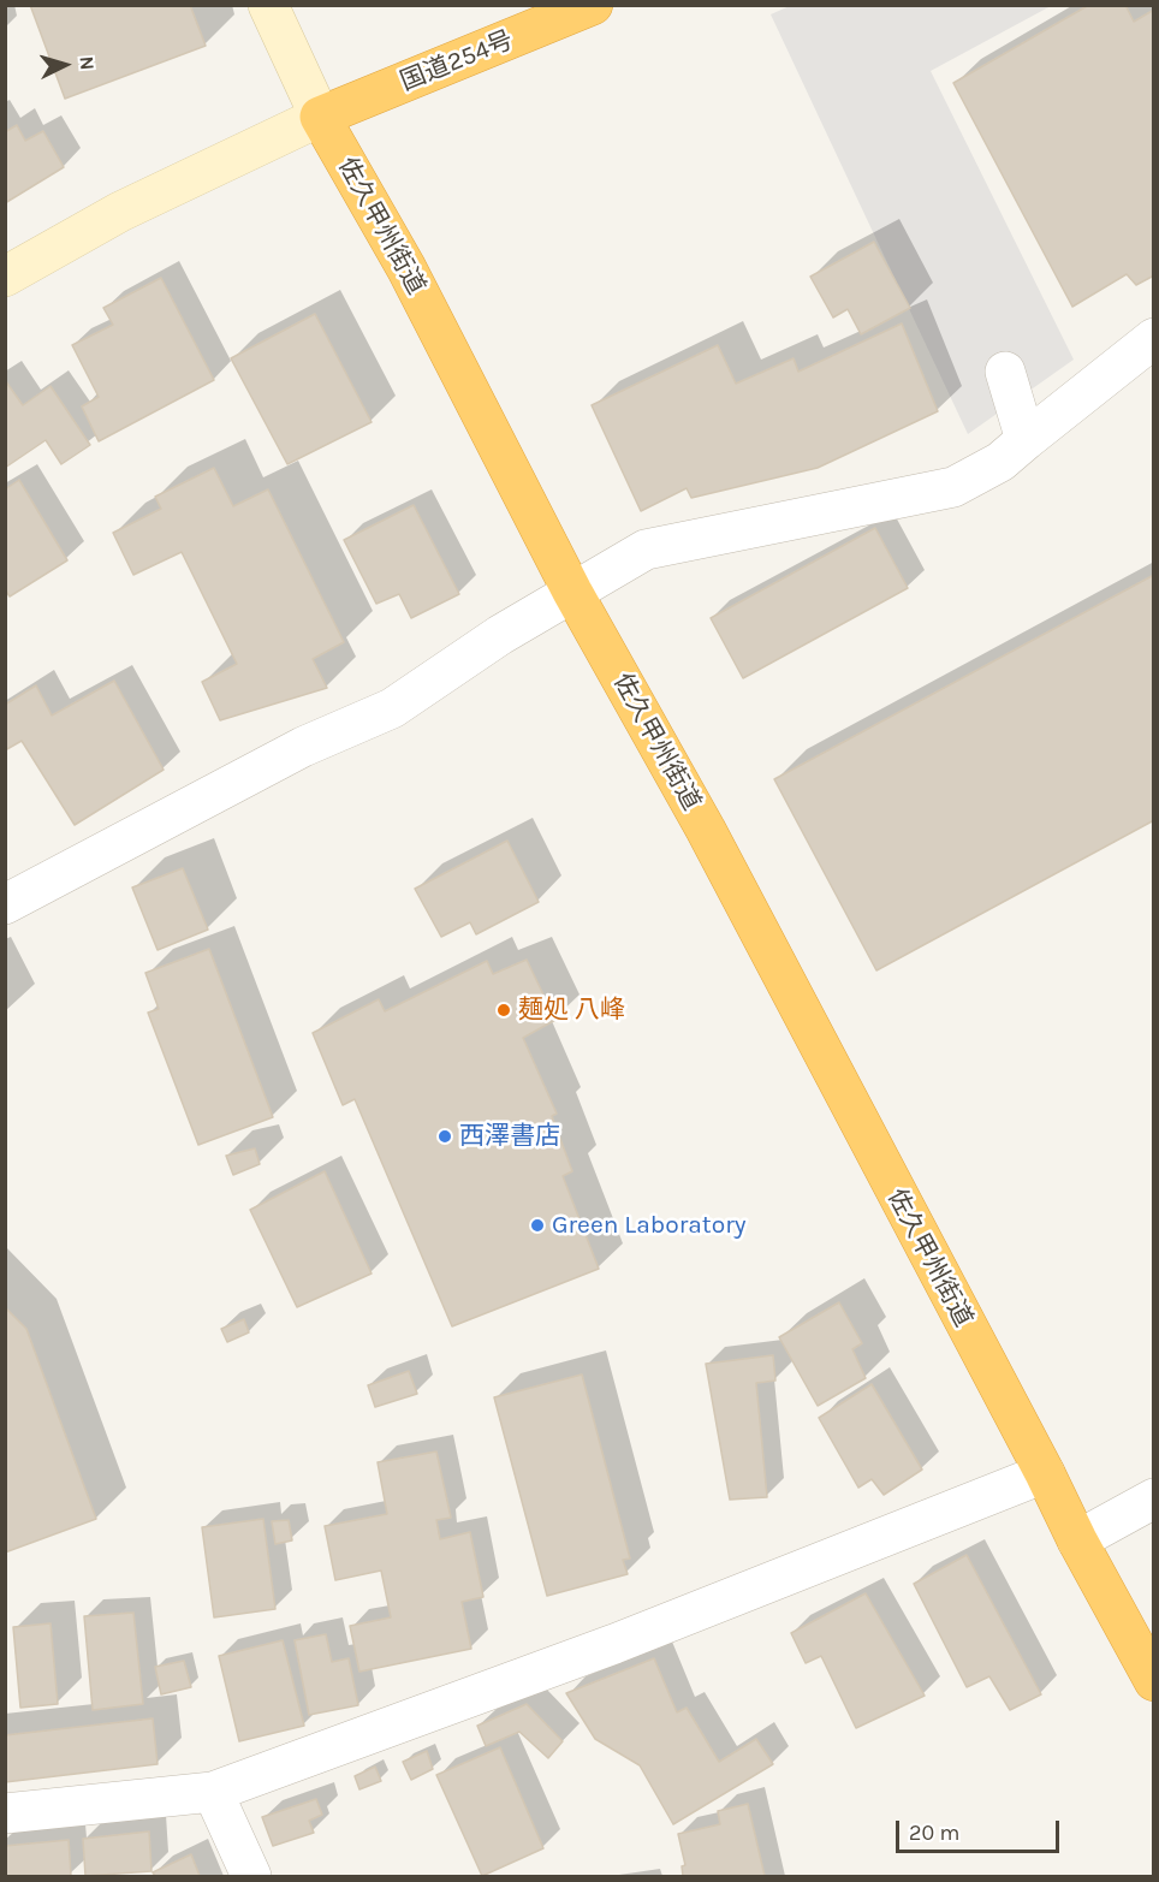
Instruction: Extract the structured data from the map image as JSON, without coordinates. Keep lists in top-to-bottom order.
{
  "streets": {
    "highway": ["国道254号", "佐久甲州街道"]
  },
  "crossings": [
    ["国道254号", "佐久甲州街道"]
  ],
  "places": ["麺処 八峰", "西澤書店", "Green Laboratory"],
  "scale_bar": "20 m",
  "north": "right"
}
